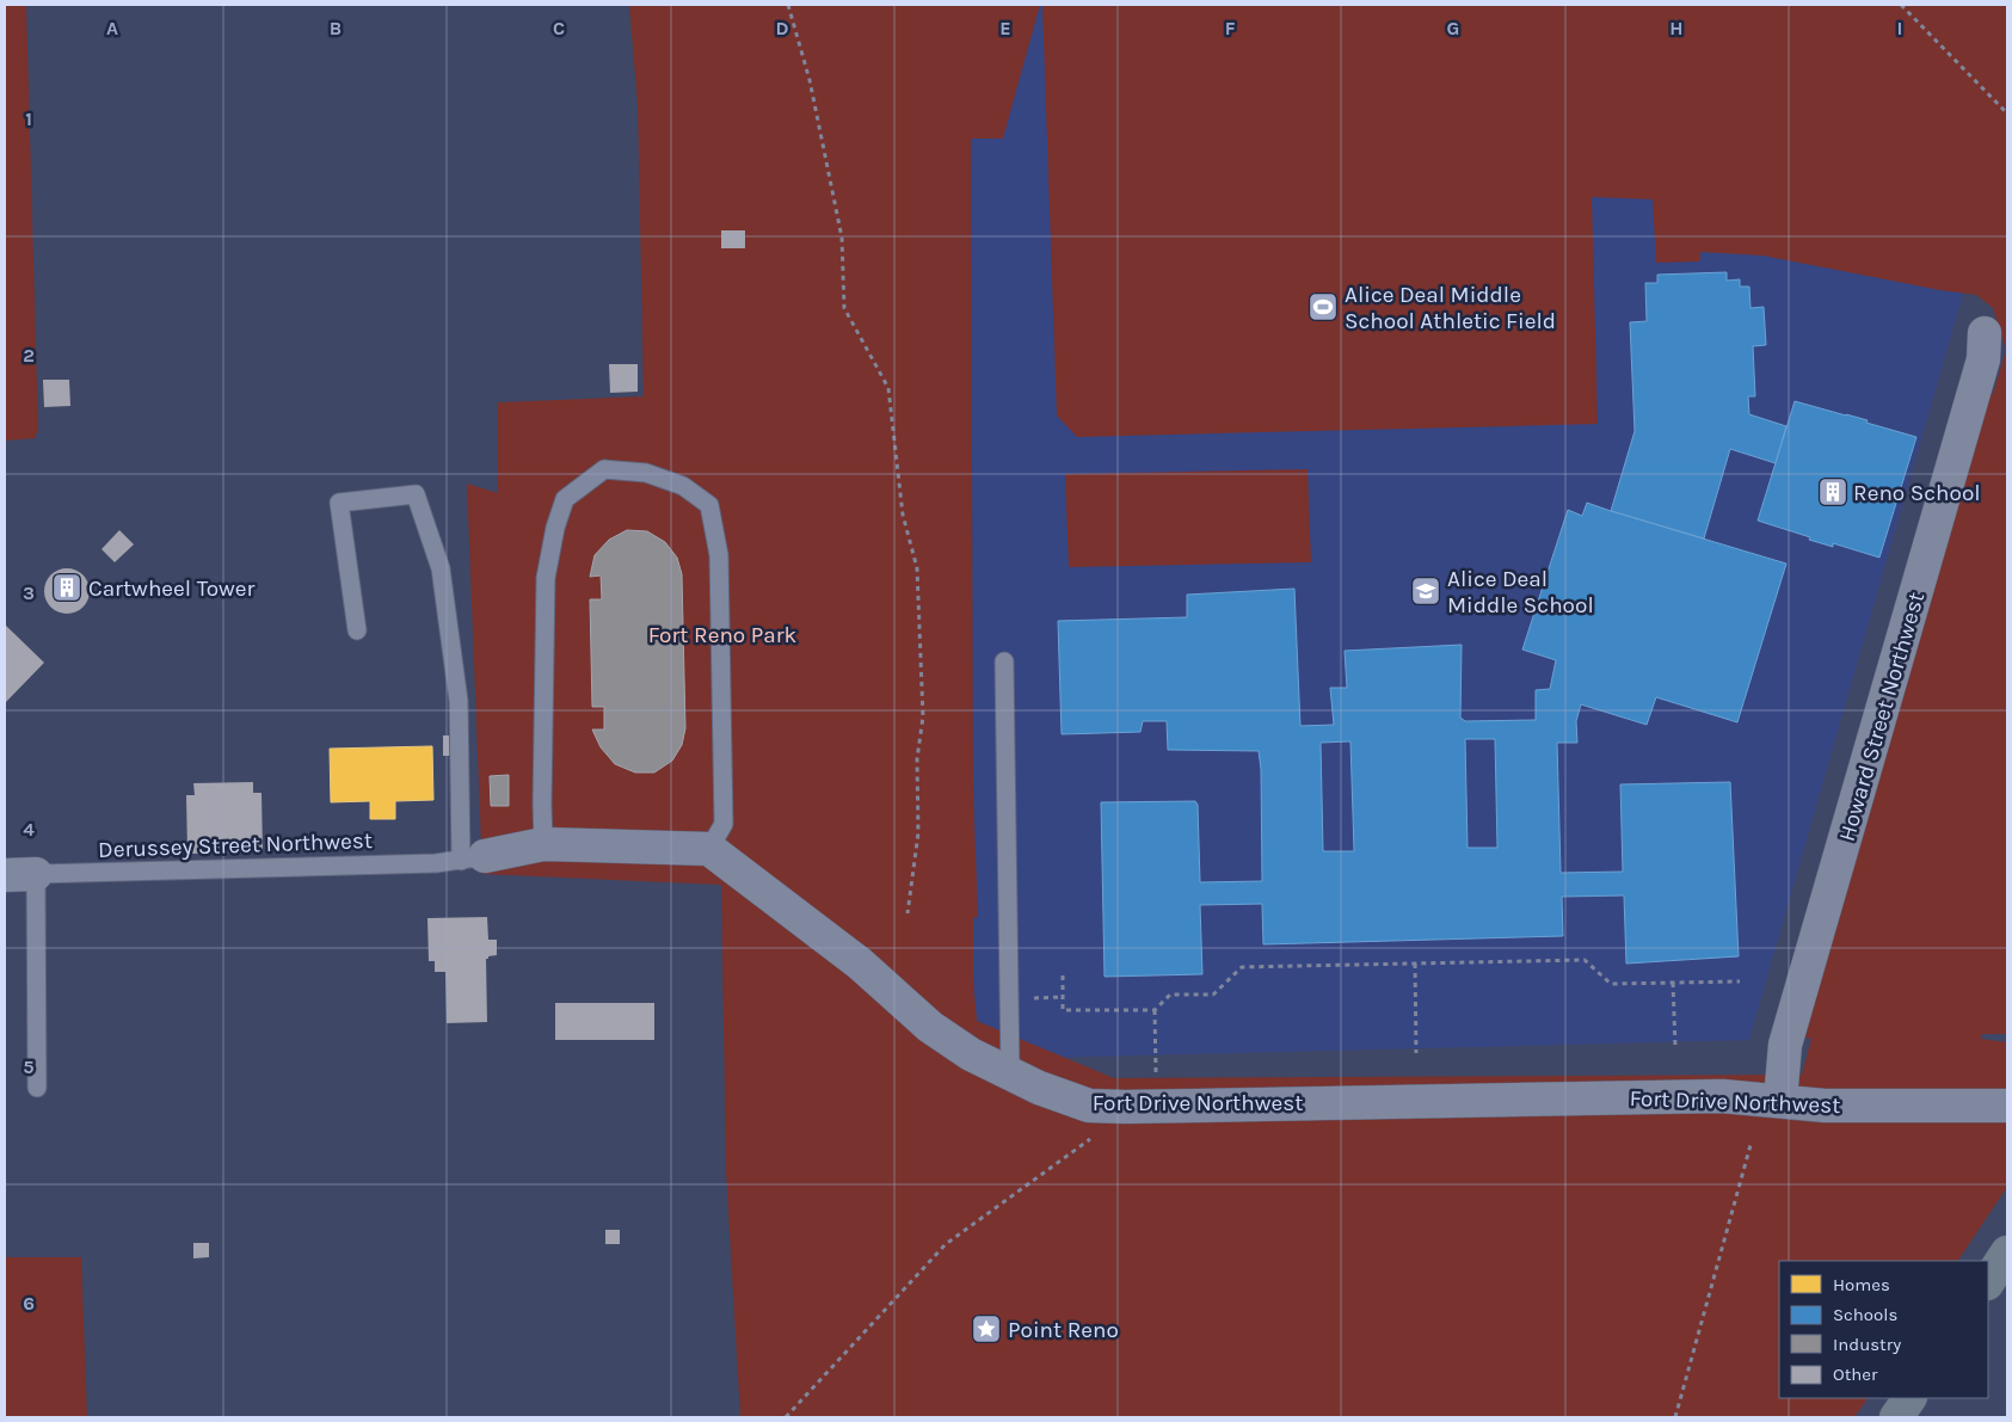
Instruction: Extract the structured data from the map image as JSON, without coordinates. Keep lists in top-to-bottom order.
{
  "streets": {
    "street": ["Howard Street Northwest", "Fort Drive Northwest"],
    "lane": ["Derussey Street Northwest"]
  },
  "crossings": [
    ["Howard Street Northwest", "Fort Drive Northwest"]
  ],
  "parks": ["Fort Reno Park"],
  "places": {
    "sports": ["Alice Deal Middle School Athletic Field"],
    "building": ["Reno School", "Cartwheel Tower"],
    "school or university": ["Alice Deal Middle School"],
    "place": ["Point Reno"]
  },
  "legend": [
    "Homes",
    "Schools",
    "Industry",
    "Other"
  ],
  "grid": {
    "columns": [
      "A",
      "B",
      "C",
      "D",
      "E",
      "F",
      "G",
      "H",
      "I"
    ],
    "rows": [
      "1",
      "2",
      "3",
      "4",
      "5",
      "6"
    ]
  }
}
